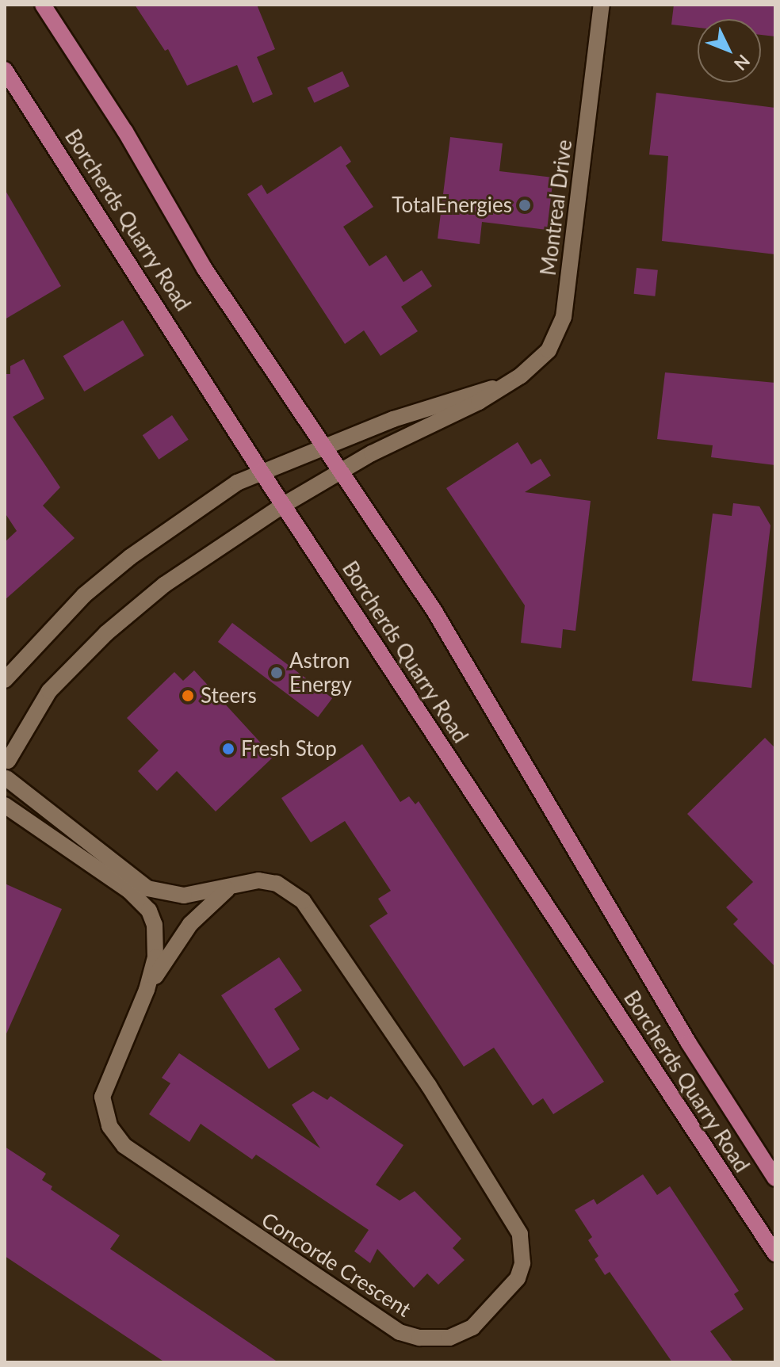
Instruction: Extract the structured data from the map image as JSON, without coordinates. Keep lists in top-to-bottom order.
{
  "streets": {
    "main road": ["Borcherds Quarry Road"],
    "street": ["Montreal Drive", "Concorde Crescent"]
  },
  "crossings": [
    ["Montreal Drive", "Borcherds Quarry Road"]
  ],
  "places": [
    "TotalEnergies",
    "Astron Energy",
    "Steers",
    "Fresh Stop"
  ],
  "north": "bottom right"
}
